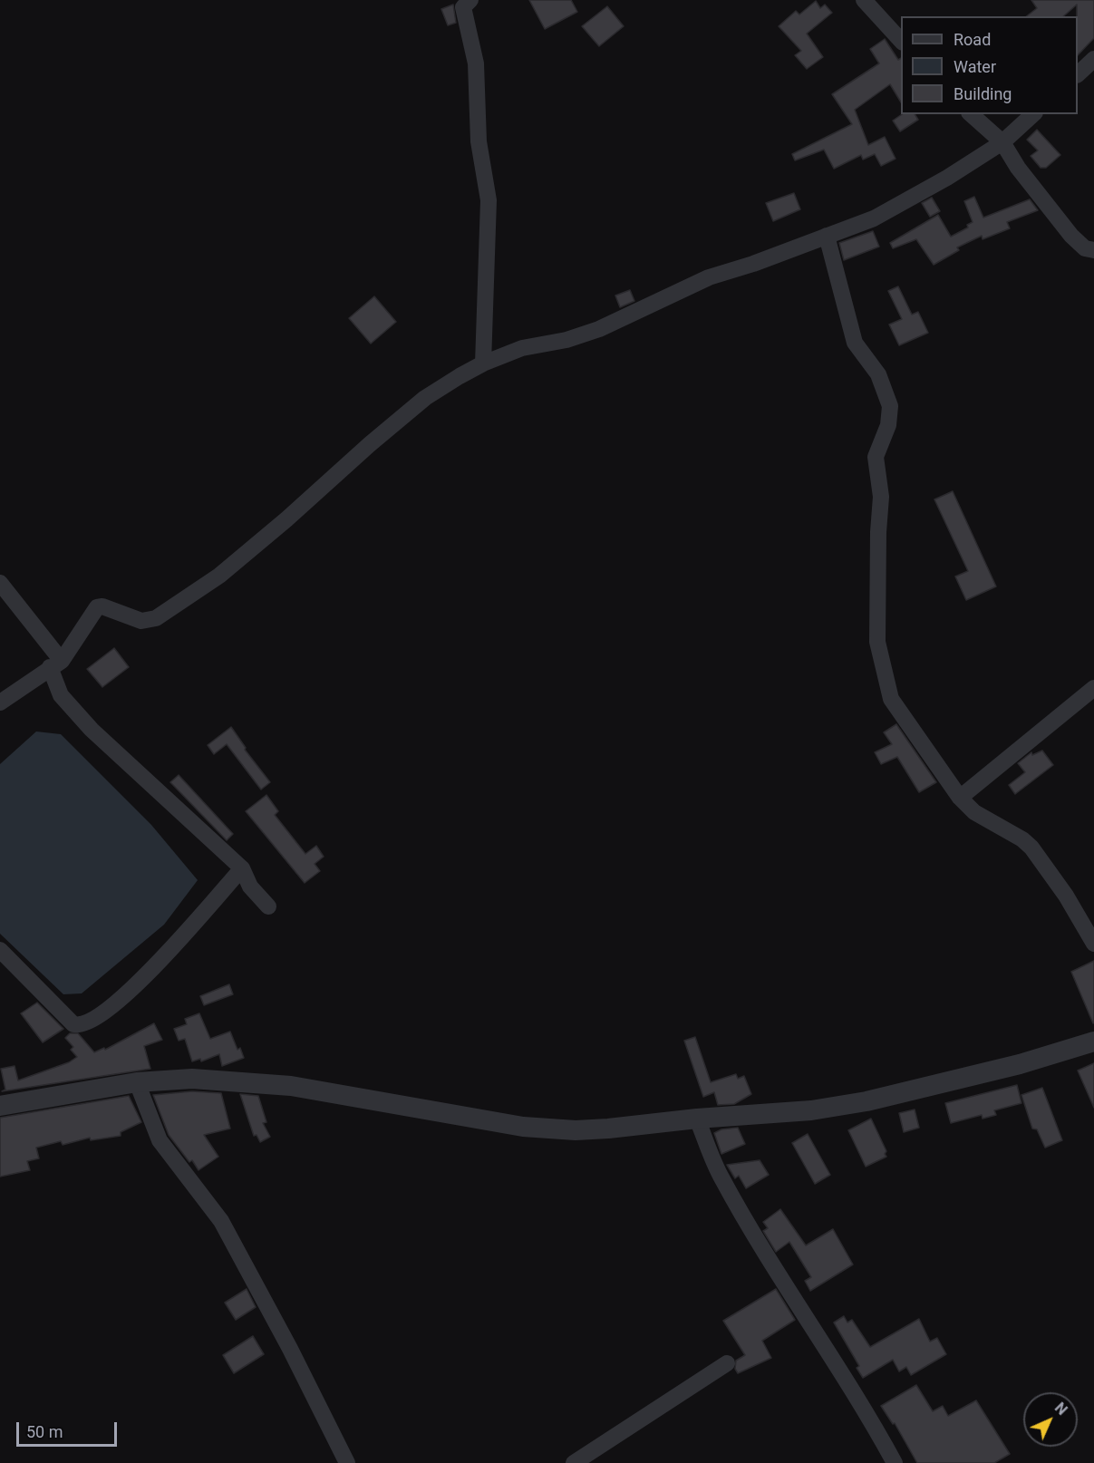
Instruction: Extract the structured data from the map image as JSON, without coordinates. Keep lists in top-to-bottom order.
{
  "legend": ["Road", "Water", "Building"],
  "scale_bar": "50 m",
  "north": "top right"
}
